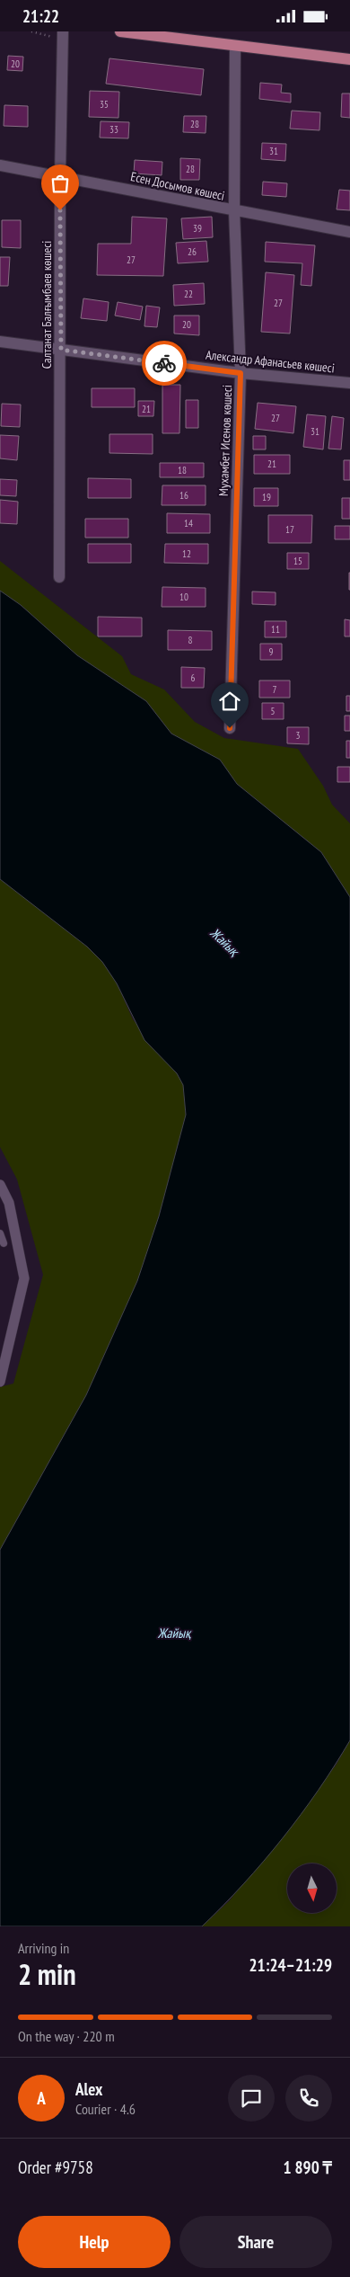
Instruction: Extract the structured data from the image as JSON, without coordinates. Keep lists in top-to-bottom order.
{
  "streets": {
    "street": [
      "Есен Досымов көшесі",
      "Салтанат Балғымбаев көшесі",
      "Александр Афанасьев көшесі",
      "Мухамбет Исенов көшесі"
    ]
  },
  "crossings": [
    ["Есен Досымов көшесі", "Салтанат Балғымбаев көшесі"],
    ["Есен Досымов көшесі", "Мухамбет Исенов көшесі"],
    ["Салтанат Балғымбаев көшесі", "Александр Афанасьев көшесі"],
    ["Александр Афанасьев көшесі", "Мухамбет Исенов көшесі"]
  ],
  "water": ["Жайық"],
  "house_numbers": [
    "20",
    "35",
    "28",
    "33",
    "31",
    "28",
    "39",
    "26",
    "27",
    "22",
    "27",
    "20",
    "21",
    "27",
    "31",
    "21",
    "18",
    "16",
    "19",
    "14",
    "17",
    "12",
    "15",
    "10",
    "11",
    "8",
    "9",
    "6",
    "7",
    "5",
    "3"
  ],
  "north": "bottom",
  "page": {
    "status": "21:22",
    "heading": ["2 min", "Arriving in", "21:24–21:29"],
    "panel": [
      "Alex",
      "Courier · 4.6",
      "Order #9758",
      "1 890 ₸"
    ],
    "bar": "On the way · 220 m",
    "round": "A",
    "buttons": ["Help", "Share"]
  }
}
